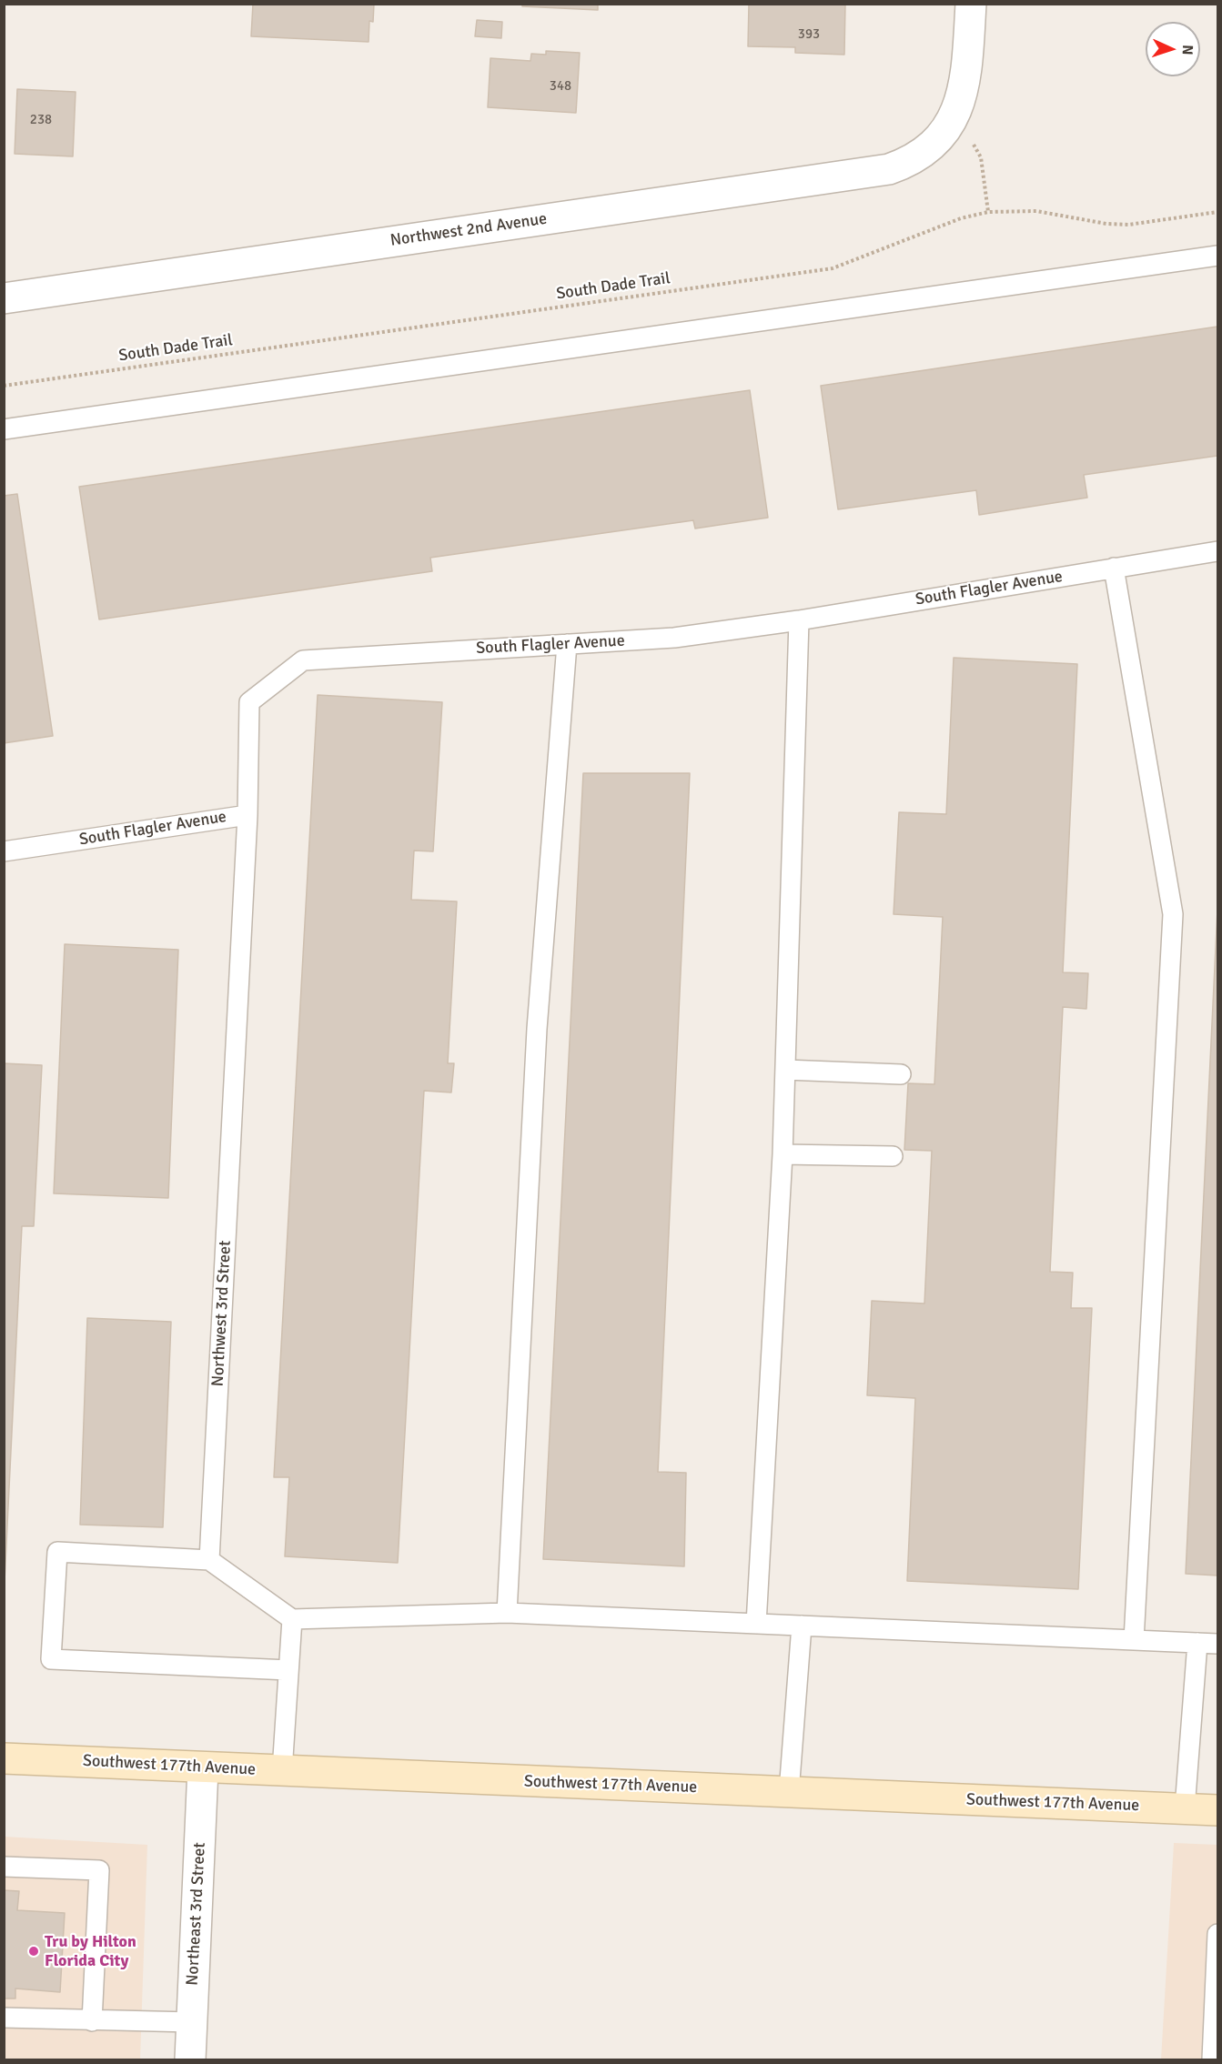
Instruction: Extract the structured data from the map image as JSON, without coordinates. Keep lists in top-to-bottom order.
{
  "streets": {
    "main road": ["Southwest 177th Avenue"],
    "street": ["Northwest 2nd Avenue", "Northeast 3rd Street"],
    "lane": ["South Flagler Avenue", "Northwest 3rd Street"],
    "path": ["South Dade Trail"]
  },
  "crossings": [
    ["South Flagler Avenue", "Northwest 3rd Street"],
    ["Southwest 177th Avenue", "Northeast 3rd Street"]
  ],
  "places": ["Tru by Hilton Florida City"],
  "house_numbers": ["393", "348", "238"],
  "north": "right"
}
